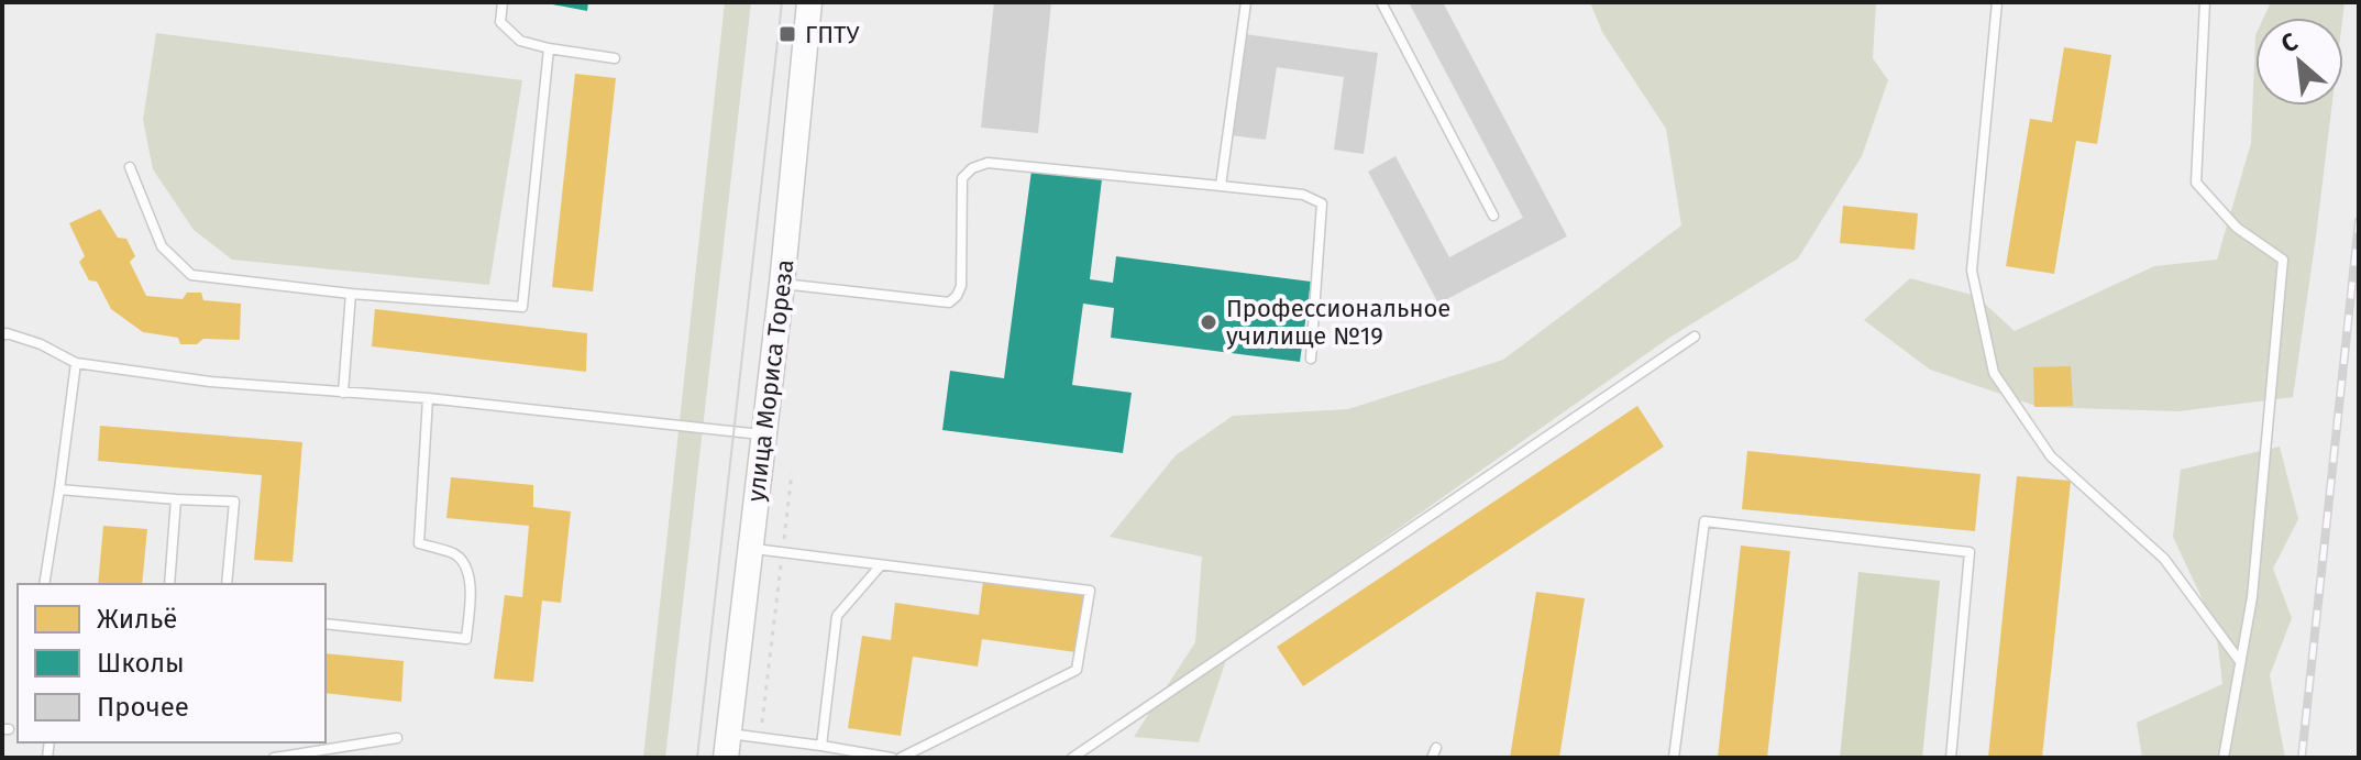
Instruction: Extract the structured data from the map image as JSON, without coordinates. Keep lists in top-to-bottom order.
{
  "streets": {
    "street": ["улица Мориса Тореза"]
  },
  "places": {
    "transit": ["ГПТУ"],
    "other": ["Профессиональное училище №19"]
  },
  "legend": ["Жильё", "Школы", "Прочее"],
  "north": "top left"
}
